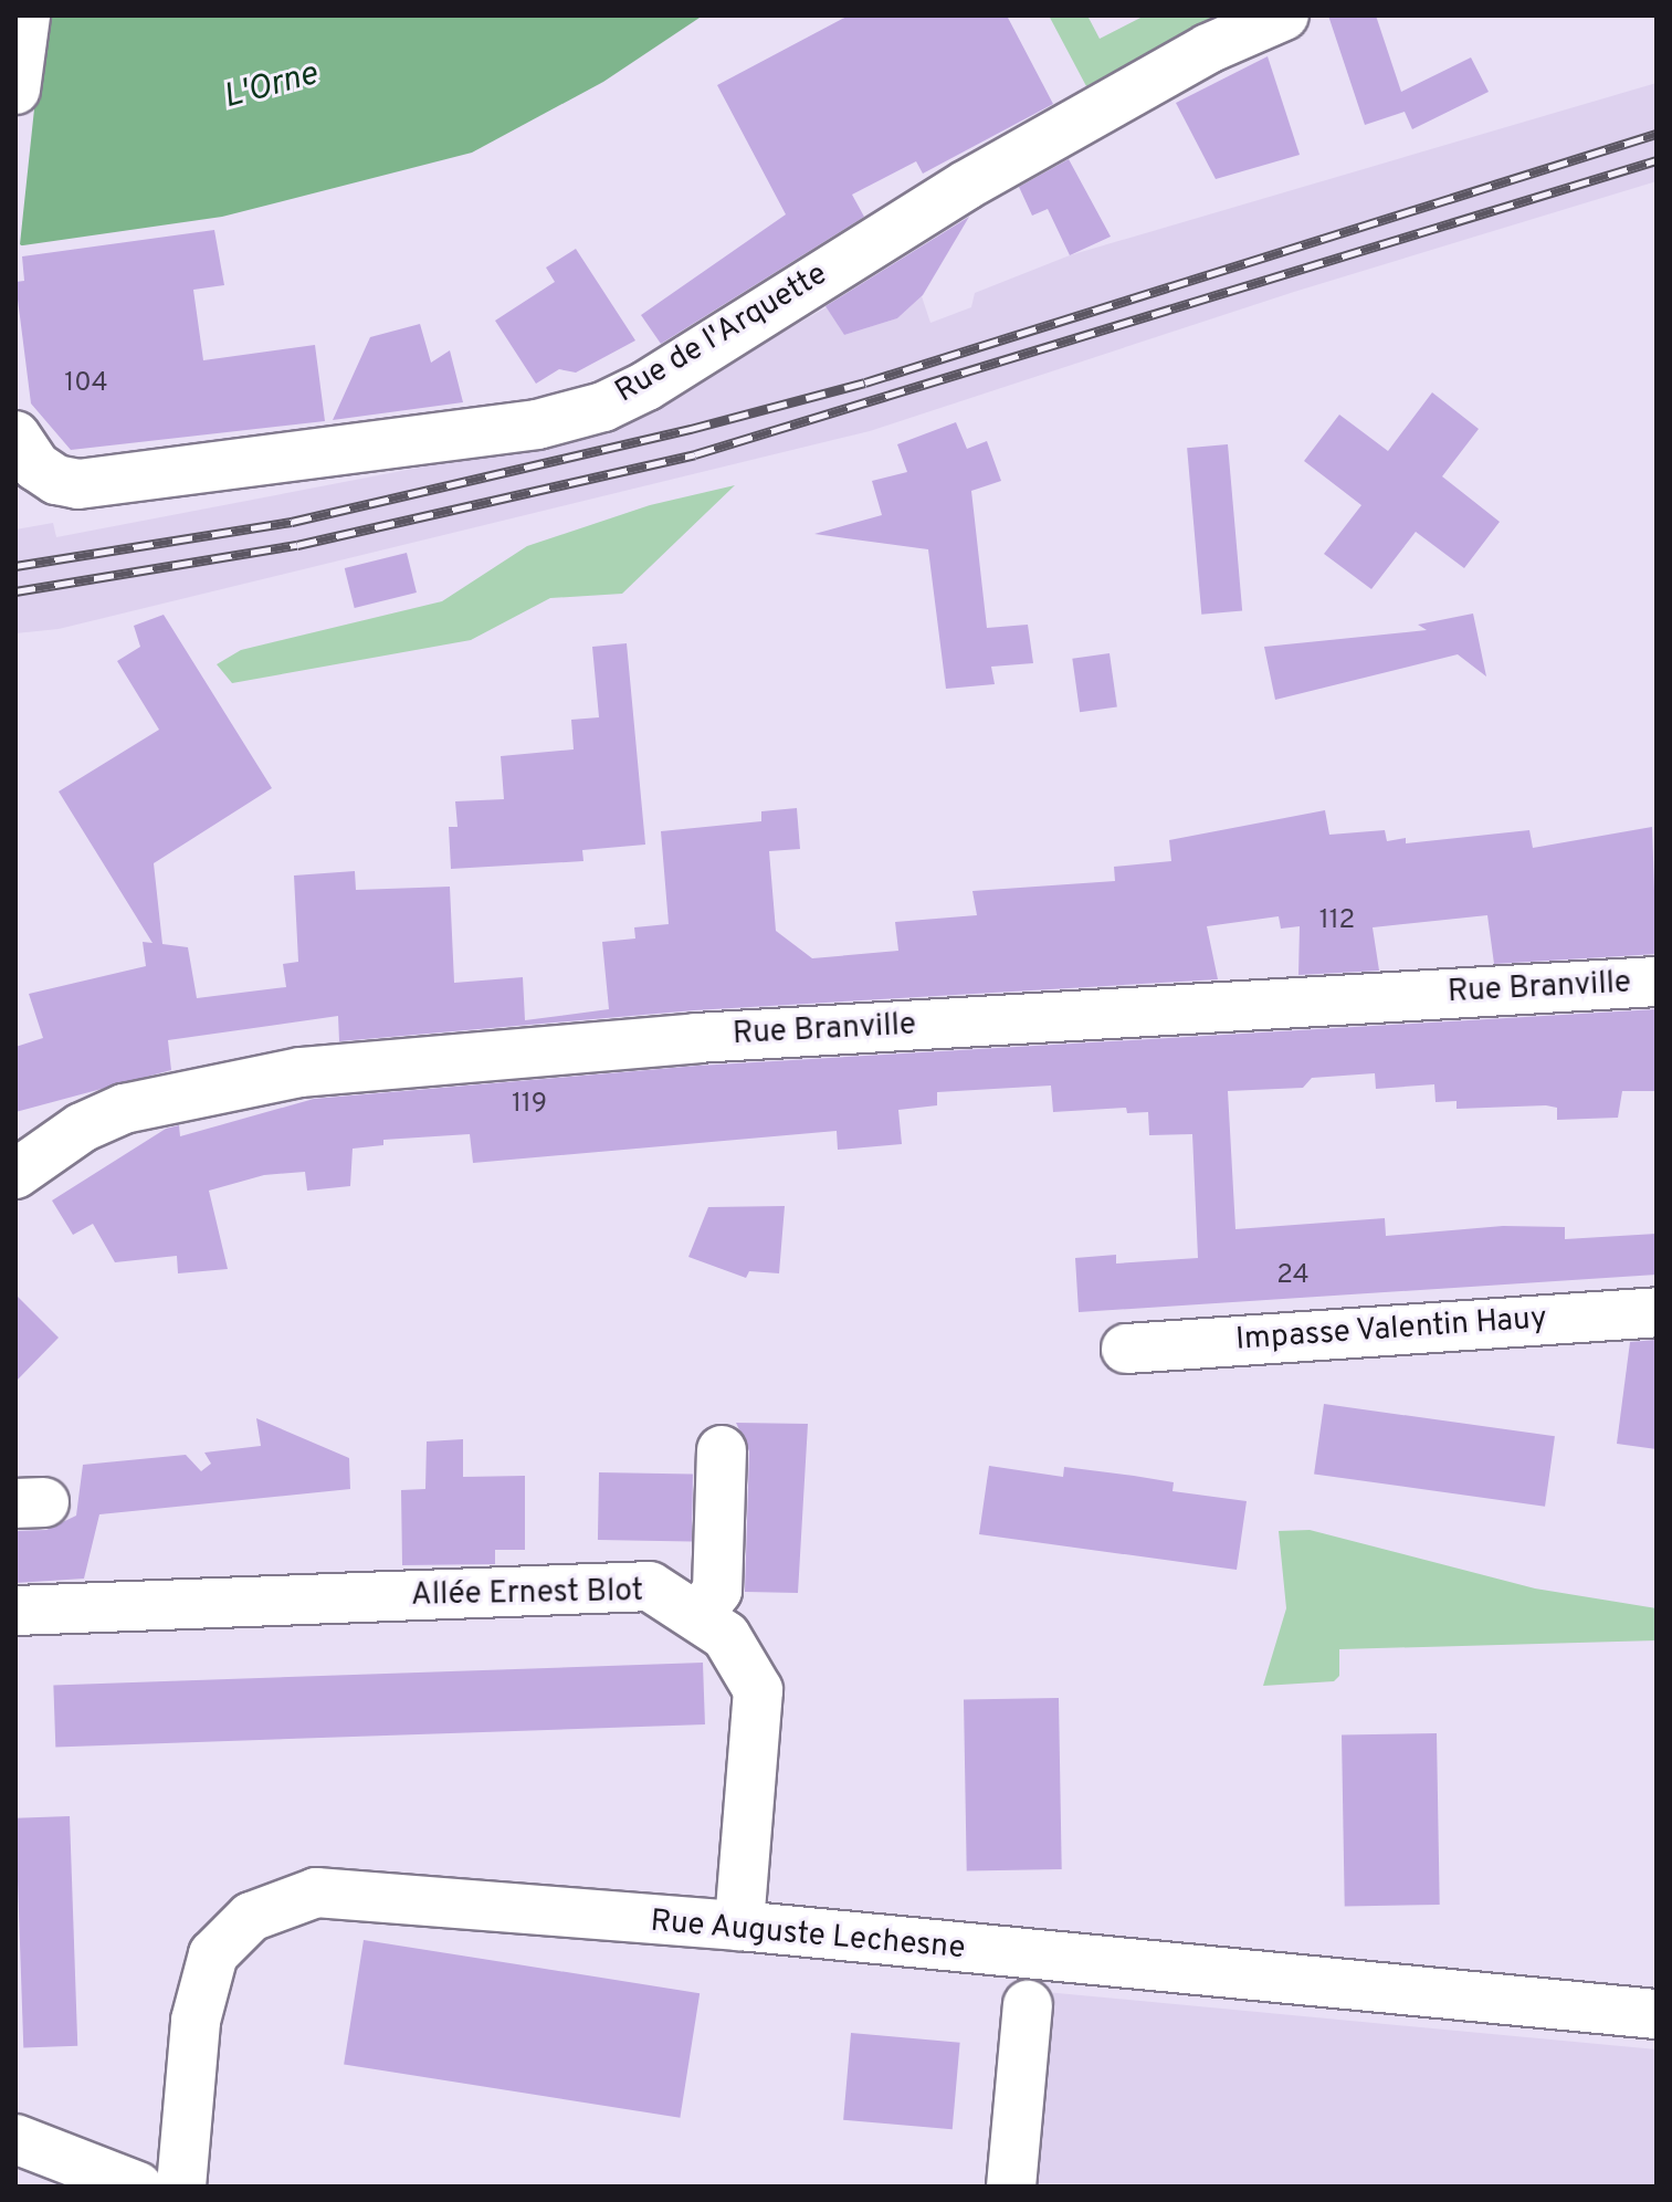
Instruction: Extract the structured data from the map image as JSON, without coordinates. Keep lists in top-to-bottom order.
{
  "streets": {
    "street": [
      "Rue de l'Arquette",
      "Rue Branville",
      "Impasse Valentin Hauy",
      "Allée Ernest Blot",
      "Rue Auguste Lechesne"
    ]
  },
  "crossings": [
    ["Allée Ernest Blot", "Rue Auguste Lechesne"]
  ],
  "water": ["L'Orne"],
  "house_numbers": [
    "104",
    "112",
    "119",
    "24"
  ]
}
